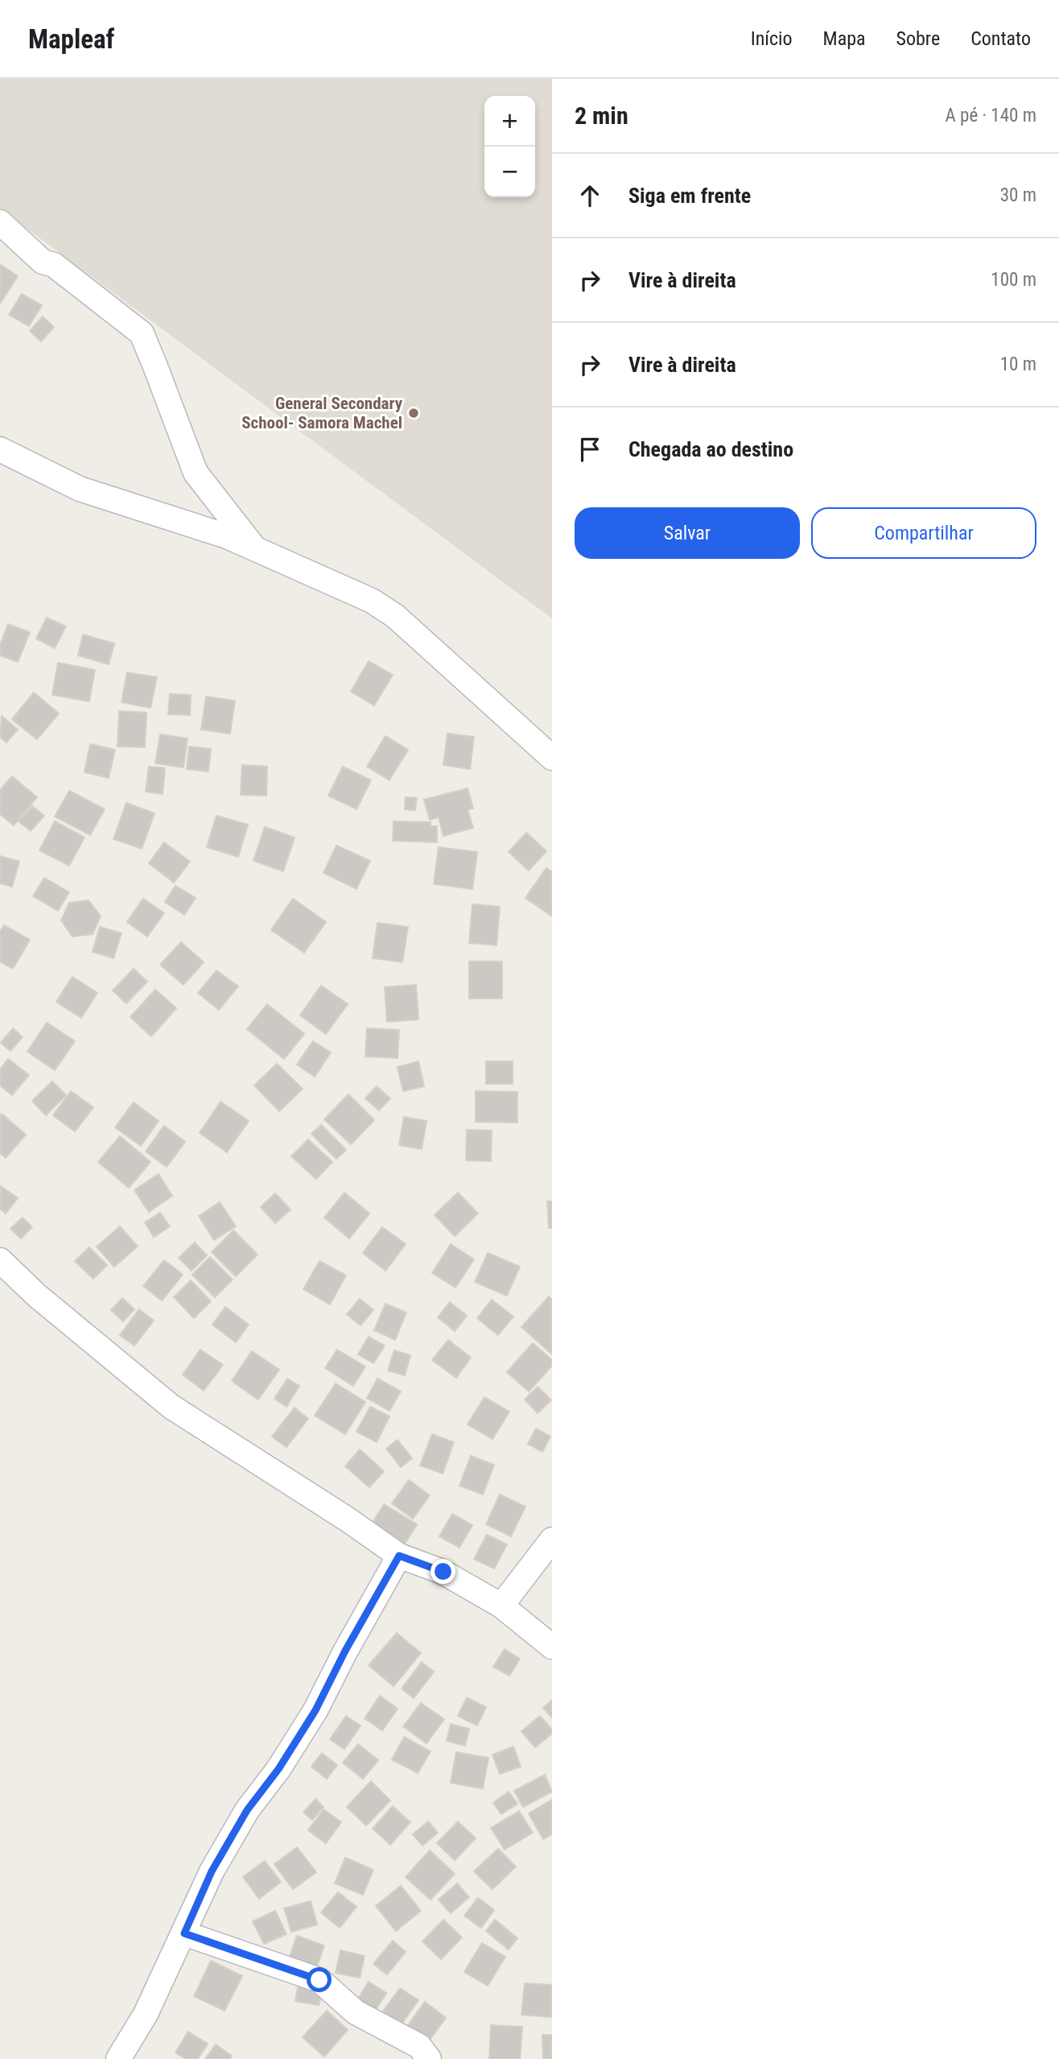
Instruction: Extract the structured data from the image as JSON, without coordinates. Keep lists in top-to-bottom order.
{
  "places": ["General Secondary School- Samora Machel"],
  "page": {
    "header": "Mapleaf",
    "nav": [
      "Início",
      "Mapa",
      "Sobre",
      "Contato"
    ],
    "heading": ["2 min", "A pé · 140 m"],
    "map_buttons": ["+", "−"],
    "list": [
      ["Siga em frente", "30 m"],
      ["Vire à direita", "100 m"],
      ["Vire à direita", "10 m"],
      "Chegada ao destino"
    ],
    "buttons": ["Salvar", "Compartilhar"]
  }
}
